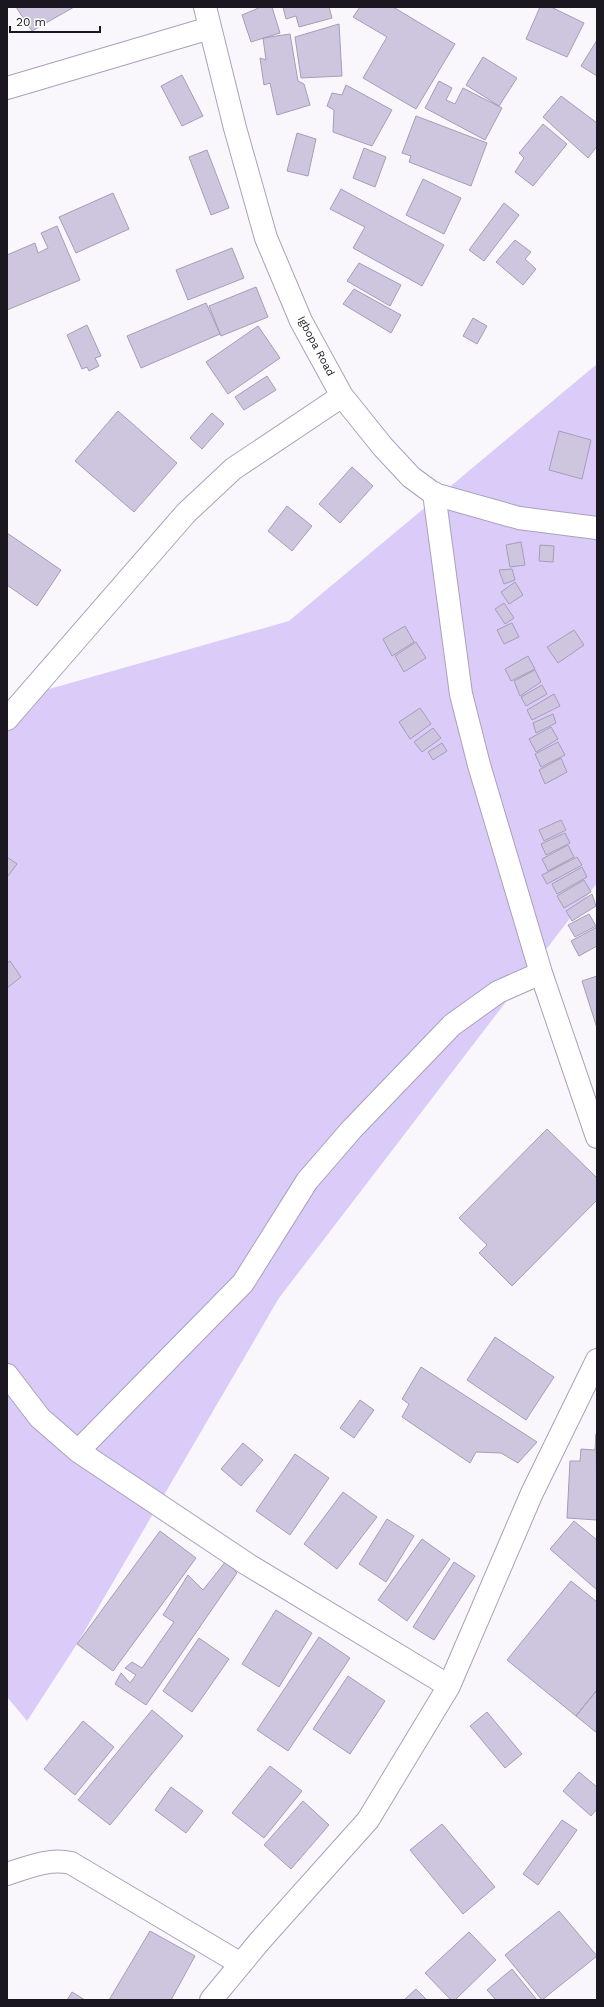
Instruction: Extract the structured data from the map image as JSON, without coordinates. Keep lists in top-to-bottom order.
{
  "streets": {
    "street": ["Igbopa Road"]
  },
  "scale_bar": "20 m"
}
